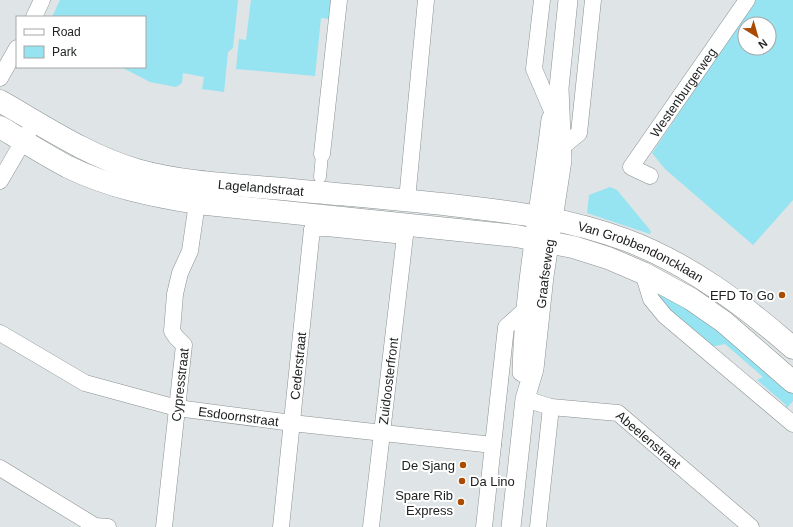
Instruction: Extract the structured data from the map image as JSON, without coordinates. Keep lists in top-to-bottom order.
{
  "streets": {
    "main road": ["Lagelandstraat", "Van Grobbendoncklaan"],
    "street": [
      "Westenburgerweg",
      "Graafseweg",
      "Cederstraat",
      "Zuidoosterfront",
      "Cypresstraat",
      "Esdoornstraat",
      "Abeelenstraat"
    ]
  },
  "crossings": [
    ["Lagelandstraat", "Van Grobbendoncklaan"],
    ["Lagelandstraat", "Graafseweg"],
    ["Lagelandstraat", "Cypresstraat"],
    ["Van Grobbendoncklaan", "Graafseweg"],
    ["Graafseweg", "Esdoornstraat"],
    ["Graafseweg", "Abeelenstraat"],
    ["Cederstraat", "Zuidoosterfront"],
    ["Cederstraat", "Esdoornstraat"],
    ["Zuidoosterfront", "Esdoornstraat"],
    ["Cypresstraat", "Esdoornstraat"]
  ],
  "places": [
    "EFD To Go",
    "De Sjang",
    "Da Lino",
    "Spare Rib Express"
  ],
  "legend": ["Road", "Park"],
  "north": "bottom right"
}
